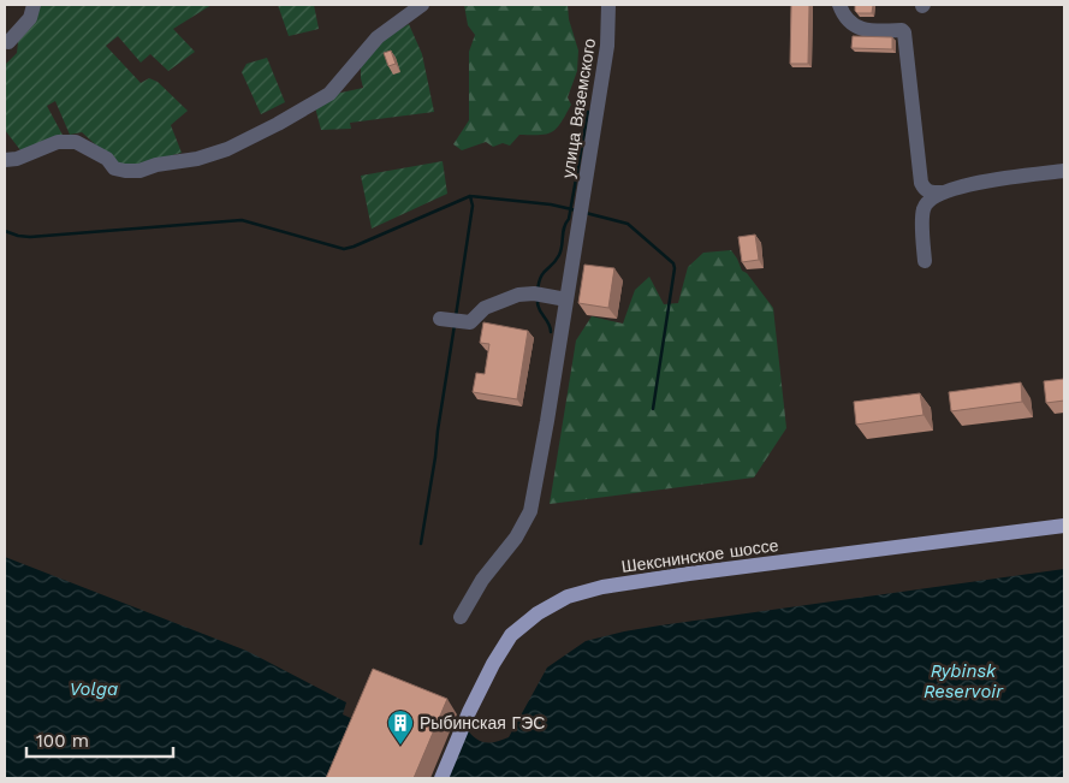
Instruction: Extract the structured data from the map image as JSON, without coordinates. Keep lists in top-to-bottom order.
{
  "streets": {
    "main road": ["Шекснинское шоссе"],
    "street": ["улица Вяземского"]
  },
  "water": ["Rybinsk Reservoir", "Volga"],
  "places": {
    "building": ["Рыбинская ГЭС"]
  },
  "scale_bar": "100 m"
}
